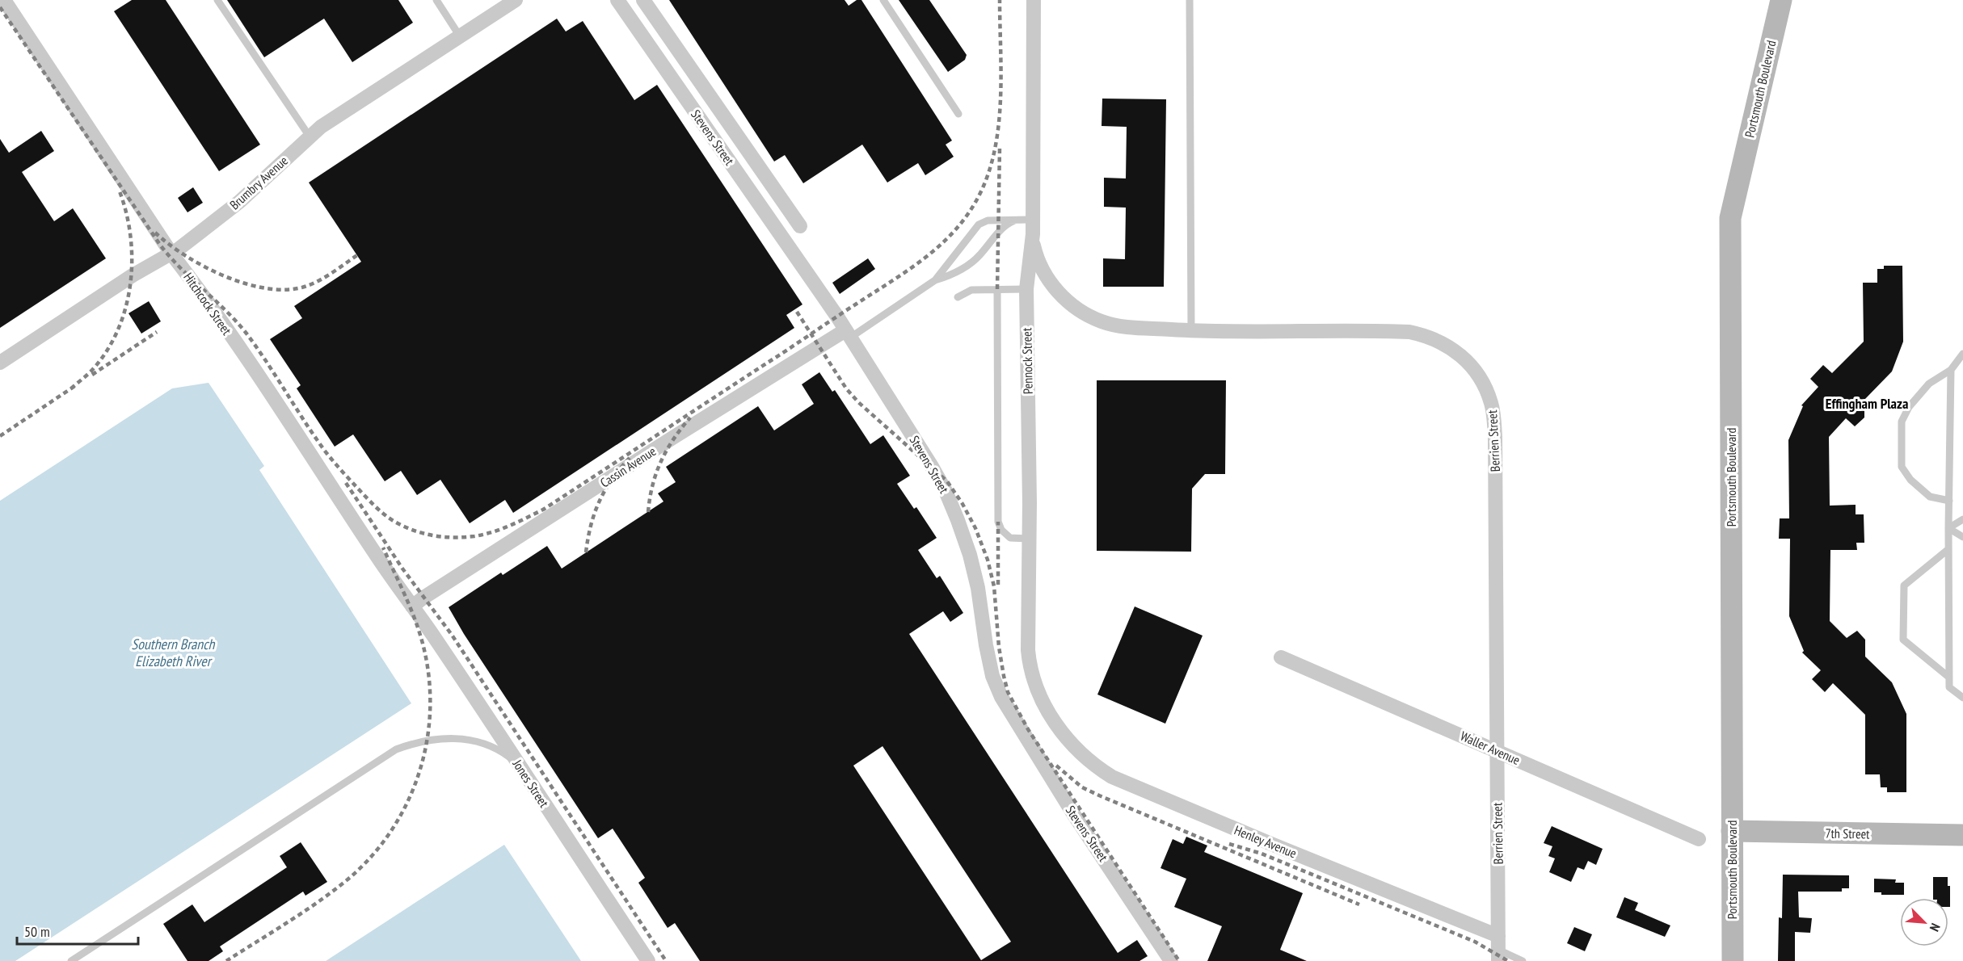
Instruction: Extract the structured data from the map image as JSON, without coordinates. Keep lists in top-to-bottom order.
{
  "streets": {
    "main road": ["Portsmouth Boulevard", "7th Street"],
    "street": [
      "Stevens Street",
      "Brumbry Avenue",
      "Hitchcock Street",
      "Pennock Street",
      "Berrien Street",
      "Cassin Avenue",
      "Waller Avenue",
      "Jones Street",
      "Henley Avenue"
    ]
  },
  "crossings": [
    ["Portsmouth Boulevard", "7th Street"],
    ["Stevens Street", "Cassin Avenue"],
    ["Brumbry Avenue", "Hitchcock Street"],
    ["Hitchcock Street", "Cassin Avenue"],
    ["Hitchcock Street", "Jones Street"],
    ["Pennock Street", "Berrien Street"],
    ["Pennock Street", "Henley Avenue"],
    ["Berrien Street", "Waller Avenue"],
    ["Berrien Street", "Henley Avenue"],
    ["Cassin Avenue", "Jones Street"]
  ],
  "districts": ["Effingham Plaza"],
  "water": ["Southern Branch Elizabeth River"],
  "scale_bar": "50 m",
  "north": "bottom right"
}
